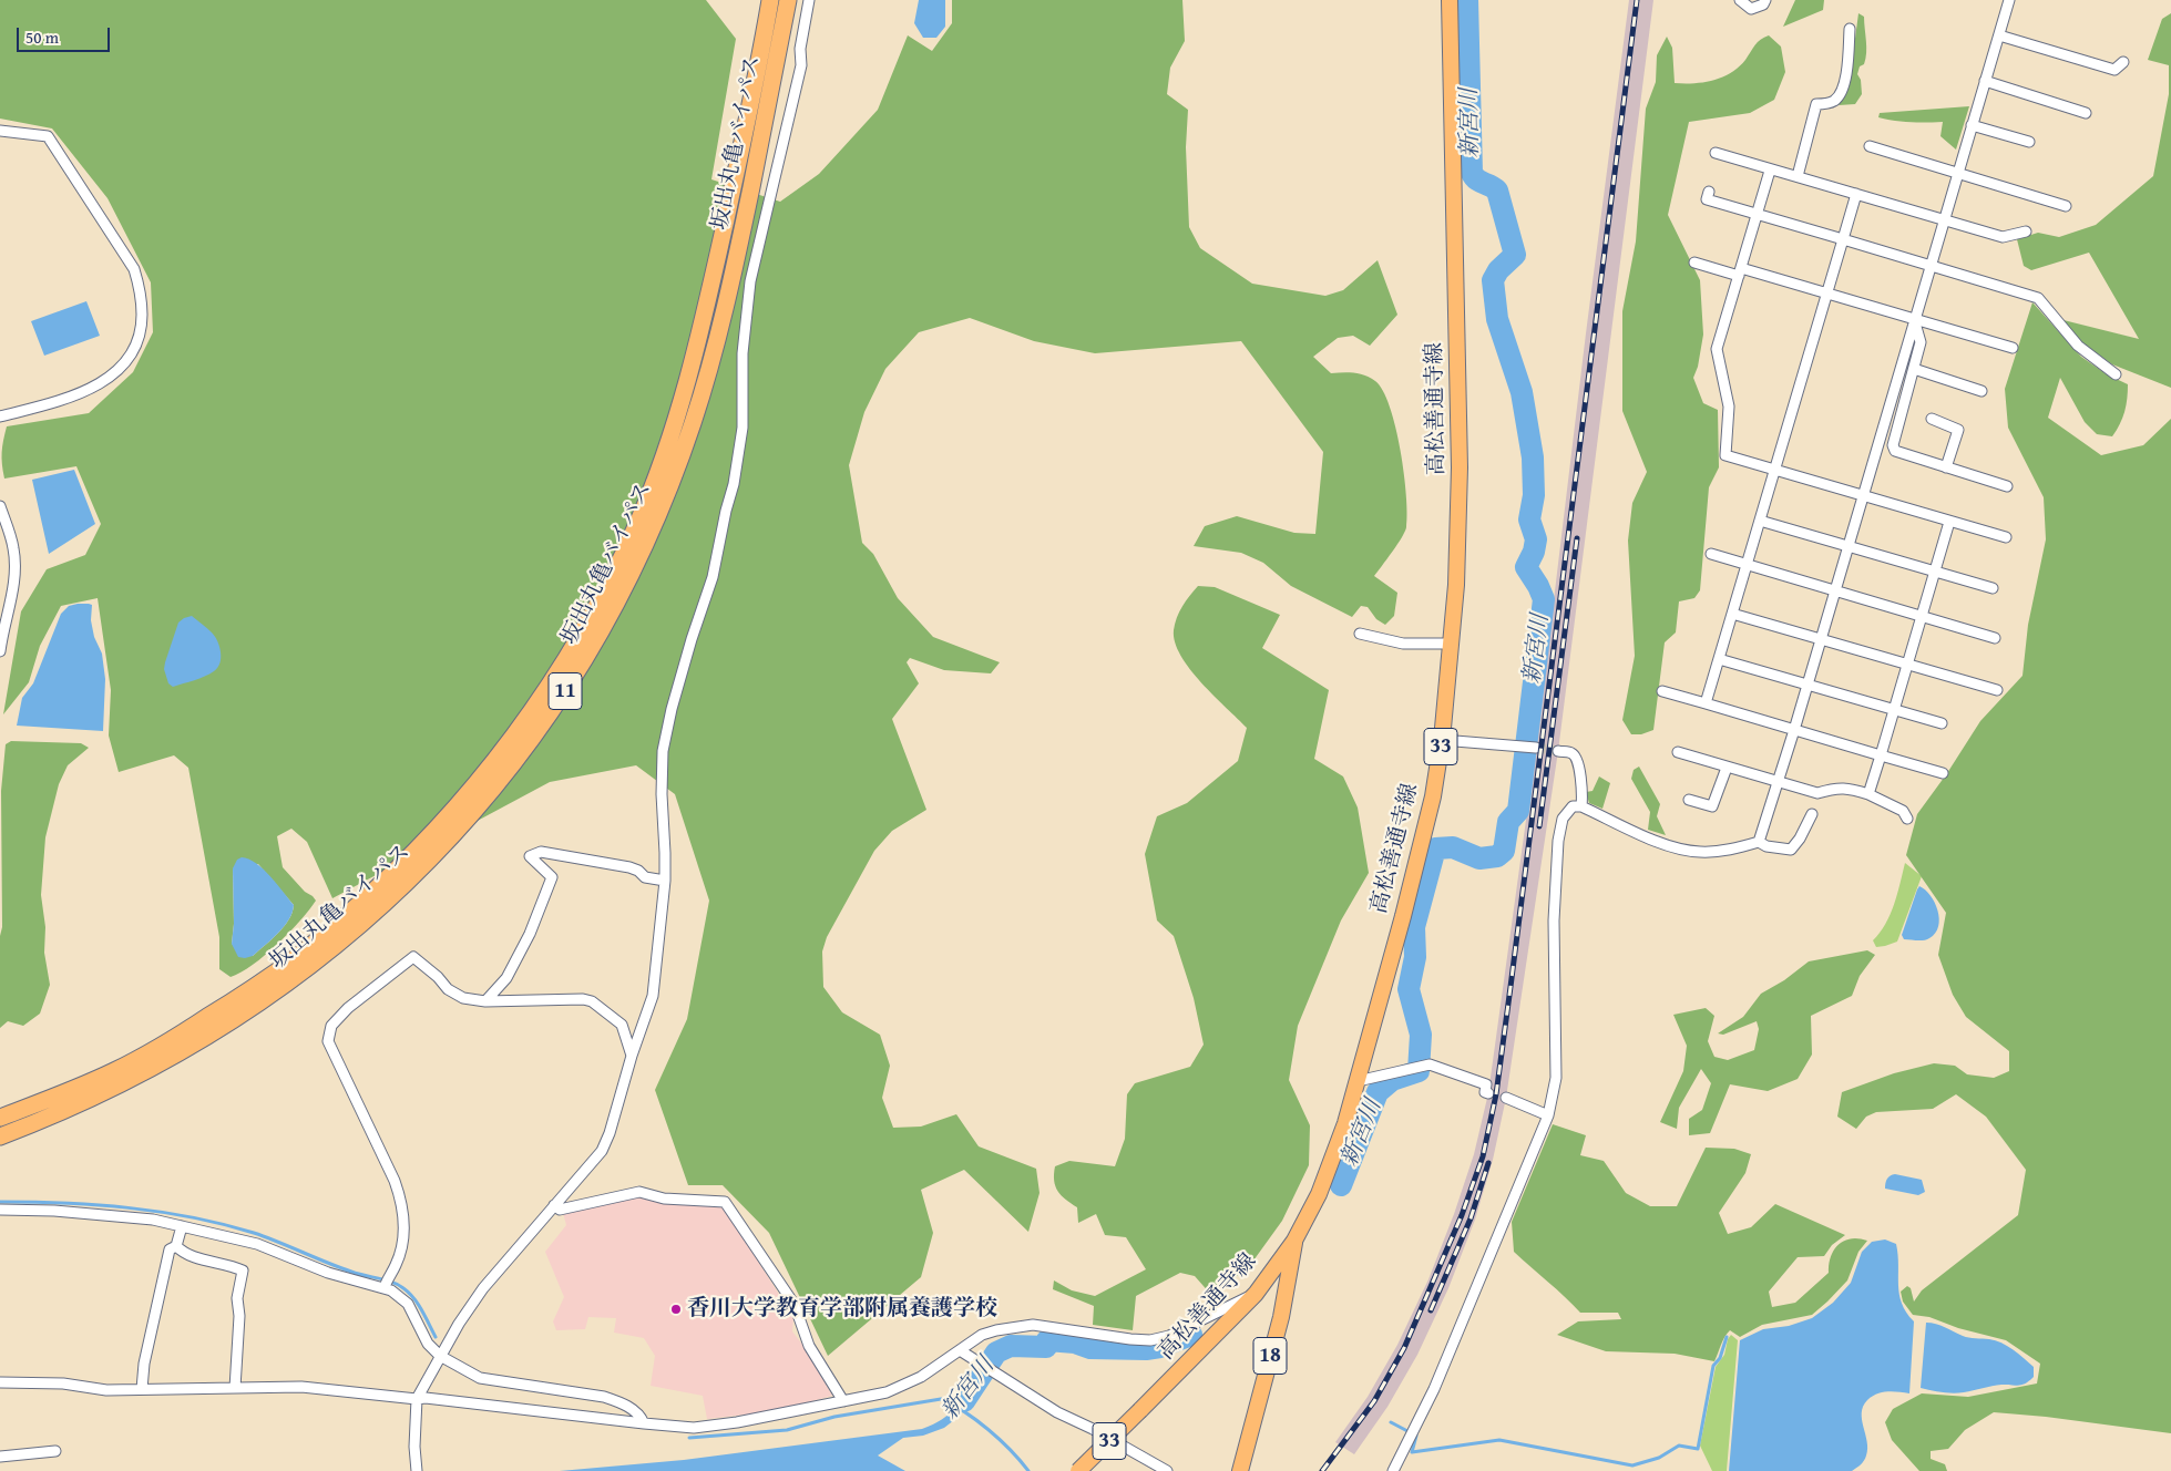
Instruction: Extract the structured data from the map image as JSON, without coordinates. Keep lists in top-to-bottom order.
{
  "streets": {
    "highway": ["坂出丸亀バイパス", "11"],
    "main road": ["高松善通寺線", "33", "18"]
  },
  "crossings": [
    ["高松善通寺線", "18"]
  ],
  "water": ["新宮川"],
  "places": ["香川大学教育学部附属養護学校"],
  "scale_bar": "50 m"
}
